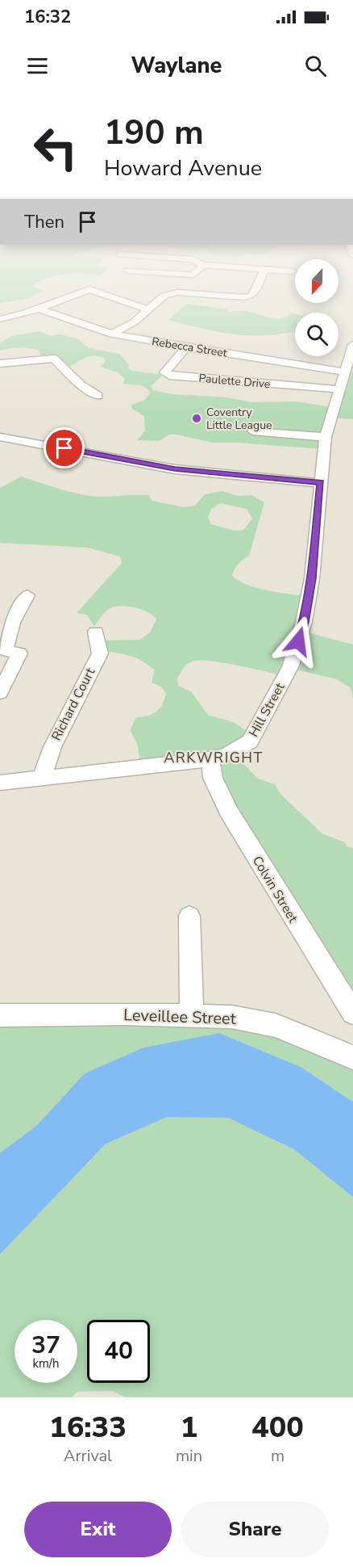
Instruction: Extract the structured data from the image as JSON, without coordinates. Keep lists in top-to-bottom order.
{
  "streets": {
    "street": [
      "Rebecca Street",
      "Paulette Drive",
      "Richard Court",
      "Hill Street",
      "Colvin Street",
      "Leveillee Street"
    ]
  },
  "crossings": [
    ["Rebecca Street", "Paulette Drive"],
    ["Rebecca Street", "Hill Street"],
    ["Paulette Drive", "Hill Street"],
    ["Richard Court", "Hill Street"],
    ["Hill Street", "Colvin Street"]
  ],
  "districts": ["ARKWRIGHT"],
  "places": ["Coventry Little League"],
  "north": "bottom",
  "page": {
    "status": "16:32",
    "header": "Waylane",
    "turn": ["190 m", "Howard Avenue"],
    "then": "Then",
    "speed": "37 km/h",
    "limit": "40",
    "eta": [
      "16:33",
      "Arrival",
      "1",
      "min",
      "400",
      "m"
    ],
    "buttons": ["Exit", "Share"]
  }
}
